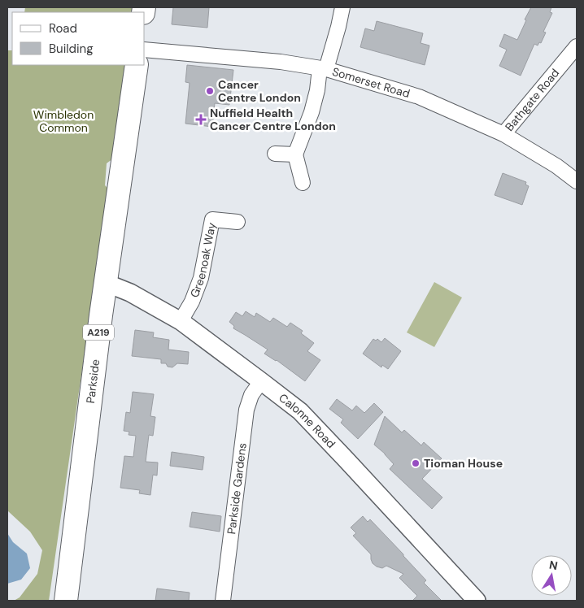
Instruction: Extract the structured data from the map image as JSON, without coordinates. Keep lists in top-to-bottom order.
{
  "streets": {
    "main road": ["A219", "Parkside"],
    "street": [
      "Somerset Road",
      "Bathgate Road",
      "Greenoak Way",
      "Calonne Road",
      "Parkside Gardens"
    ]
  },
  "crossings": [
    ["Somerset Road", "Bathgate Road"],
    ["Greenoak Way", "Calonne Road"],
    ["Parkside", "Calonne Road"],
    ["Calonne Road", "Parkside Gardens"]
  ],
  "parks": ["Wimbledon Common"],
  "places": {
    "other": ["Cancer Centre London", "Tioman House"],
    "health": ["Nuffield Health Cancer Centre London"]
  },
  "legend": ["Road", "Building"],
  "north": "top"
}
